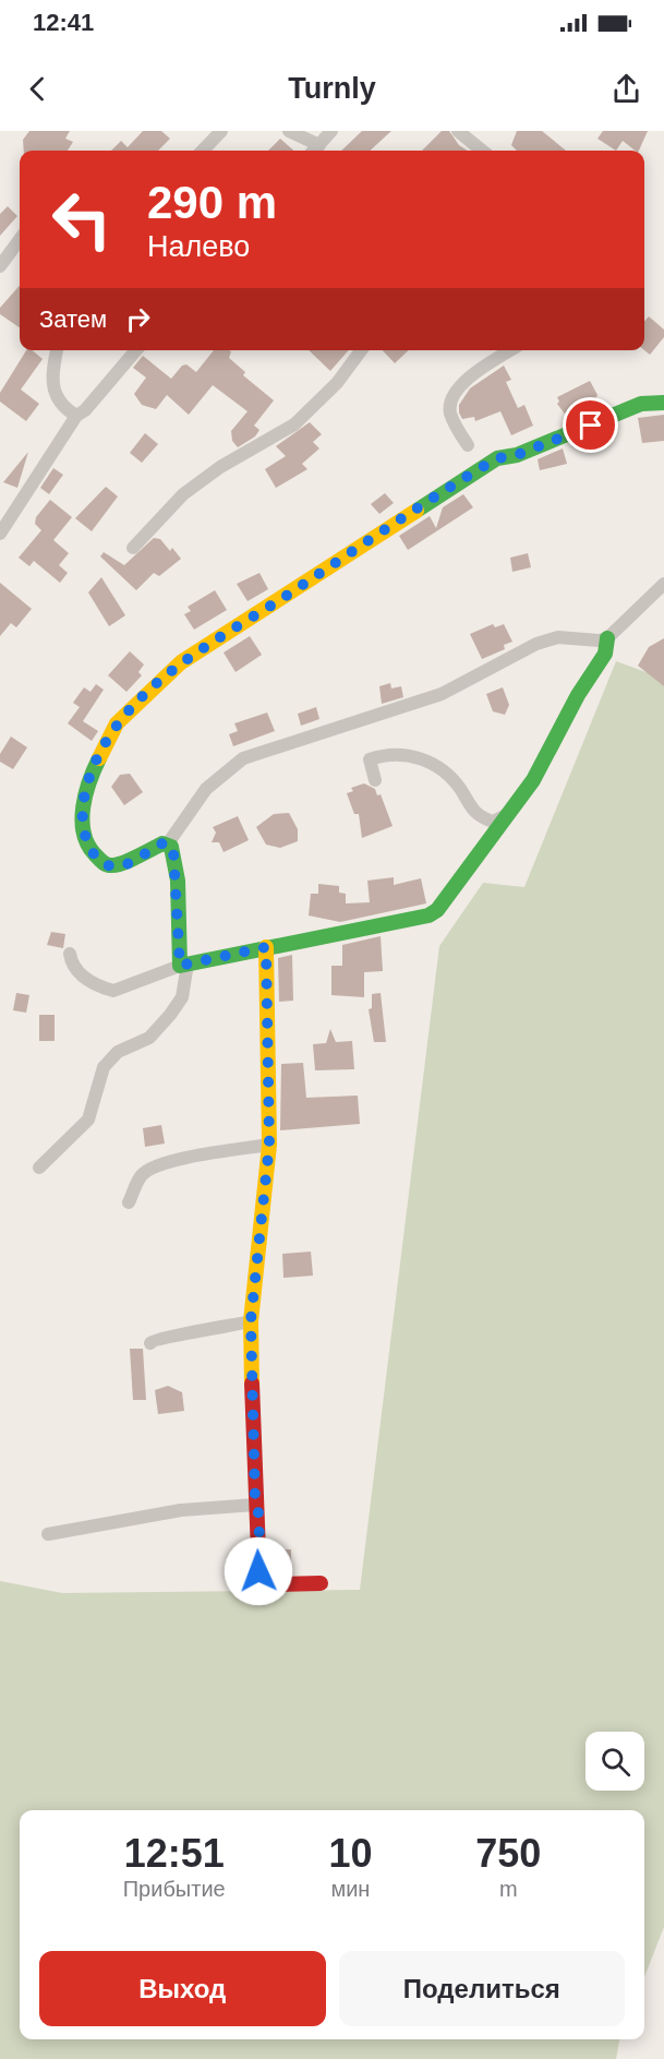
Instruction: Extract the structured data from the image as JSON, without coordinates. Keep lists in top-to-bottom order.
{
  "page": {
    "status": "12:41",
    "header": "Turnly",
    "turn": ["290 m", "Налево"],
    "then": "Затем",
    "eta": [
      "12:51",
      "Прибытие",
      "10",
      "мин",
      "750",
      "m"
    ],
    "buttons": ["Выход", "Поделиться"]
  }
}
